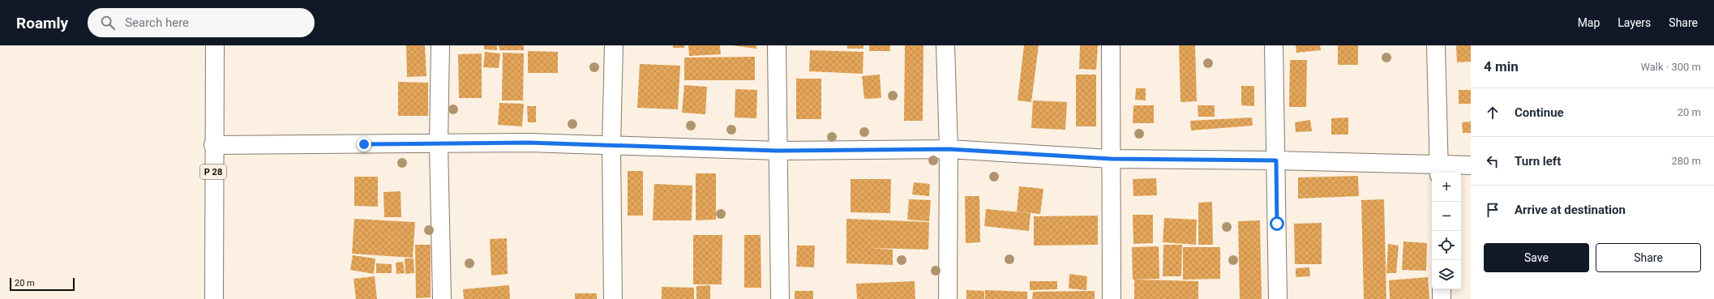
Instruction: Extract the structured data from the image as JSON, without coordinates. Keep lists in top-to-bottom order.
{
  "streets": {
    "street": ["P 28"]
  },
  "scale_bar": "20 m",
  "page": {
    "header": "Roamly",
    "search": "Search here",
    "nav": ["Map", "Layers", "Share"],
    "heading": ["4 min", "Walk · 300 m"],
    "list": [
      ["Continue", "20 m"],
      ["Turn left", "280 m"],
      "Arrive at destination"
    ],
    "map_buttons": ["+", "−"],
    "buttons": ["Save", "Share"],
    "scale": "20 m"
  }
}
